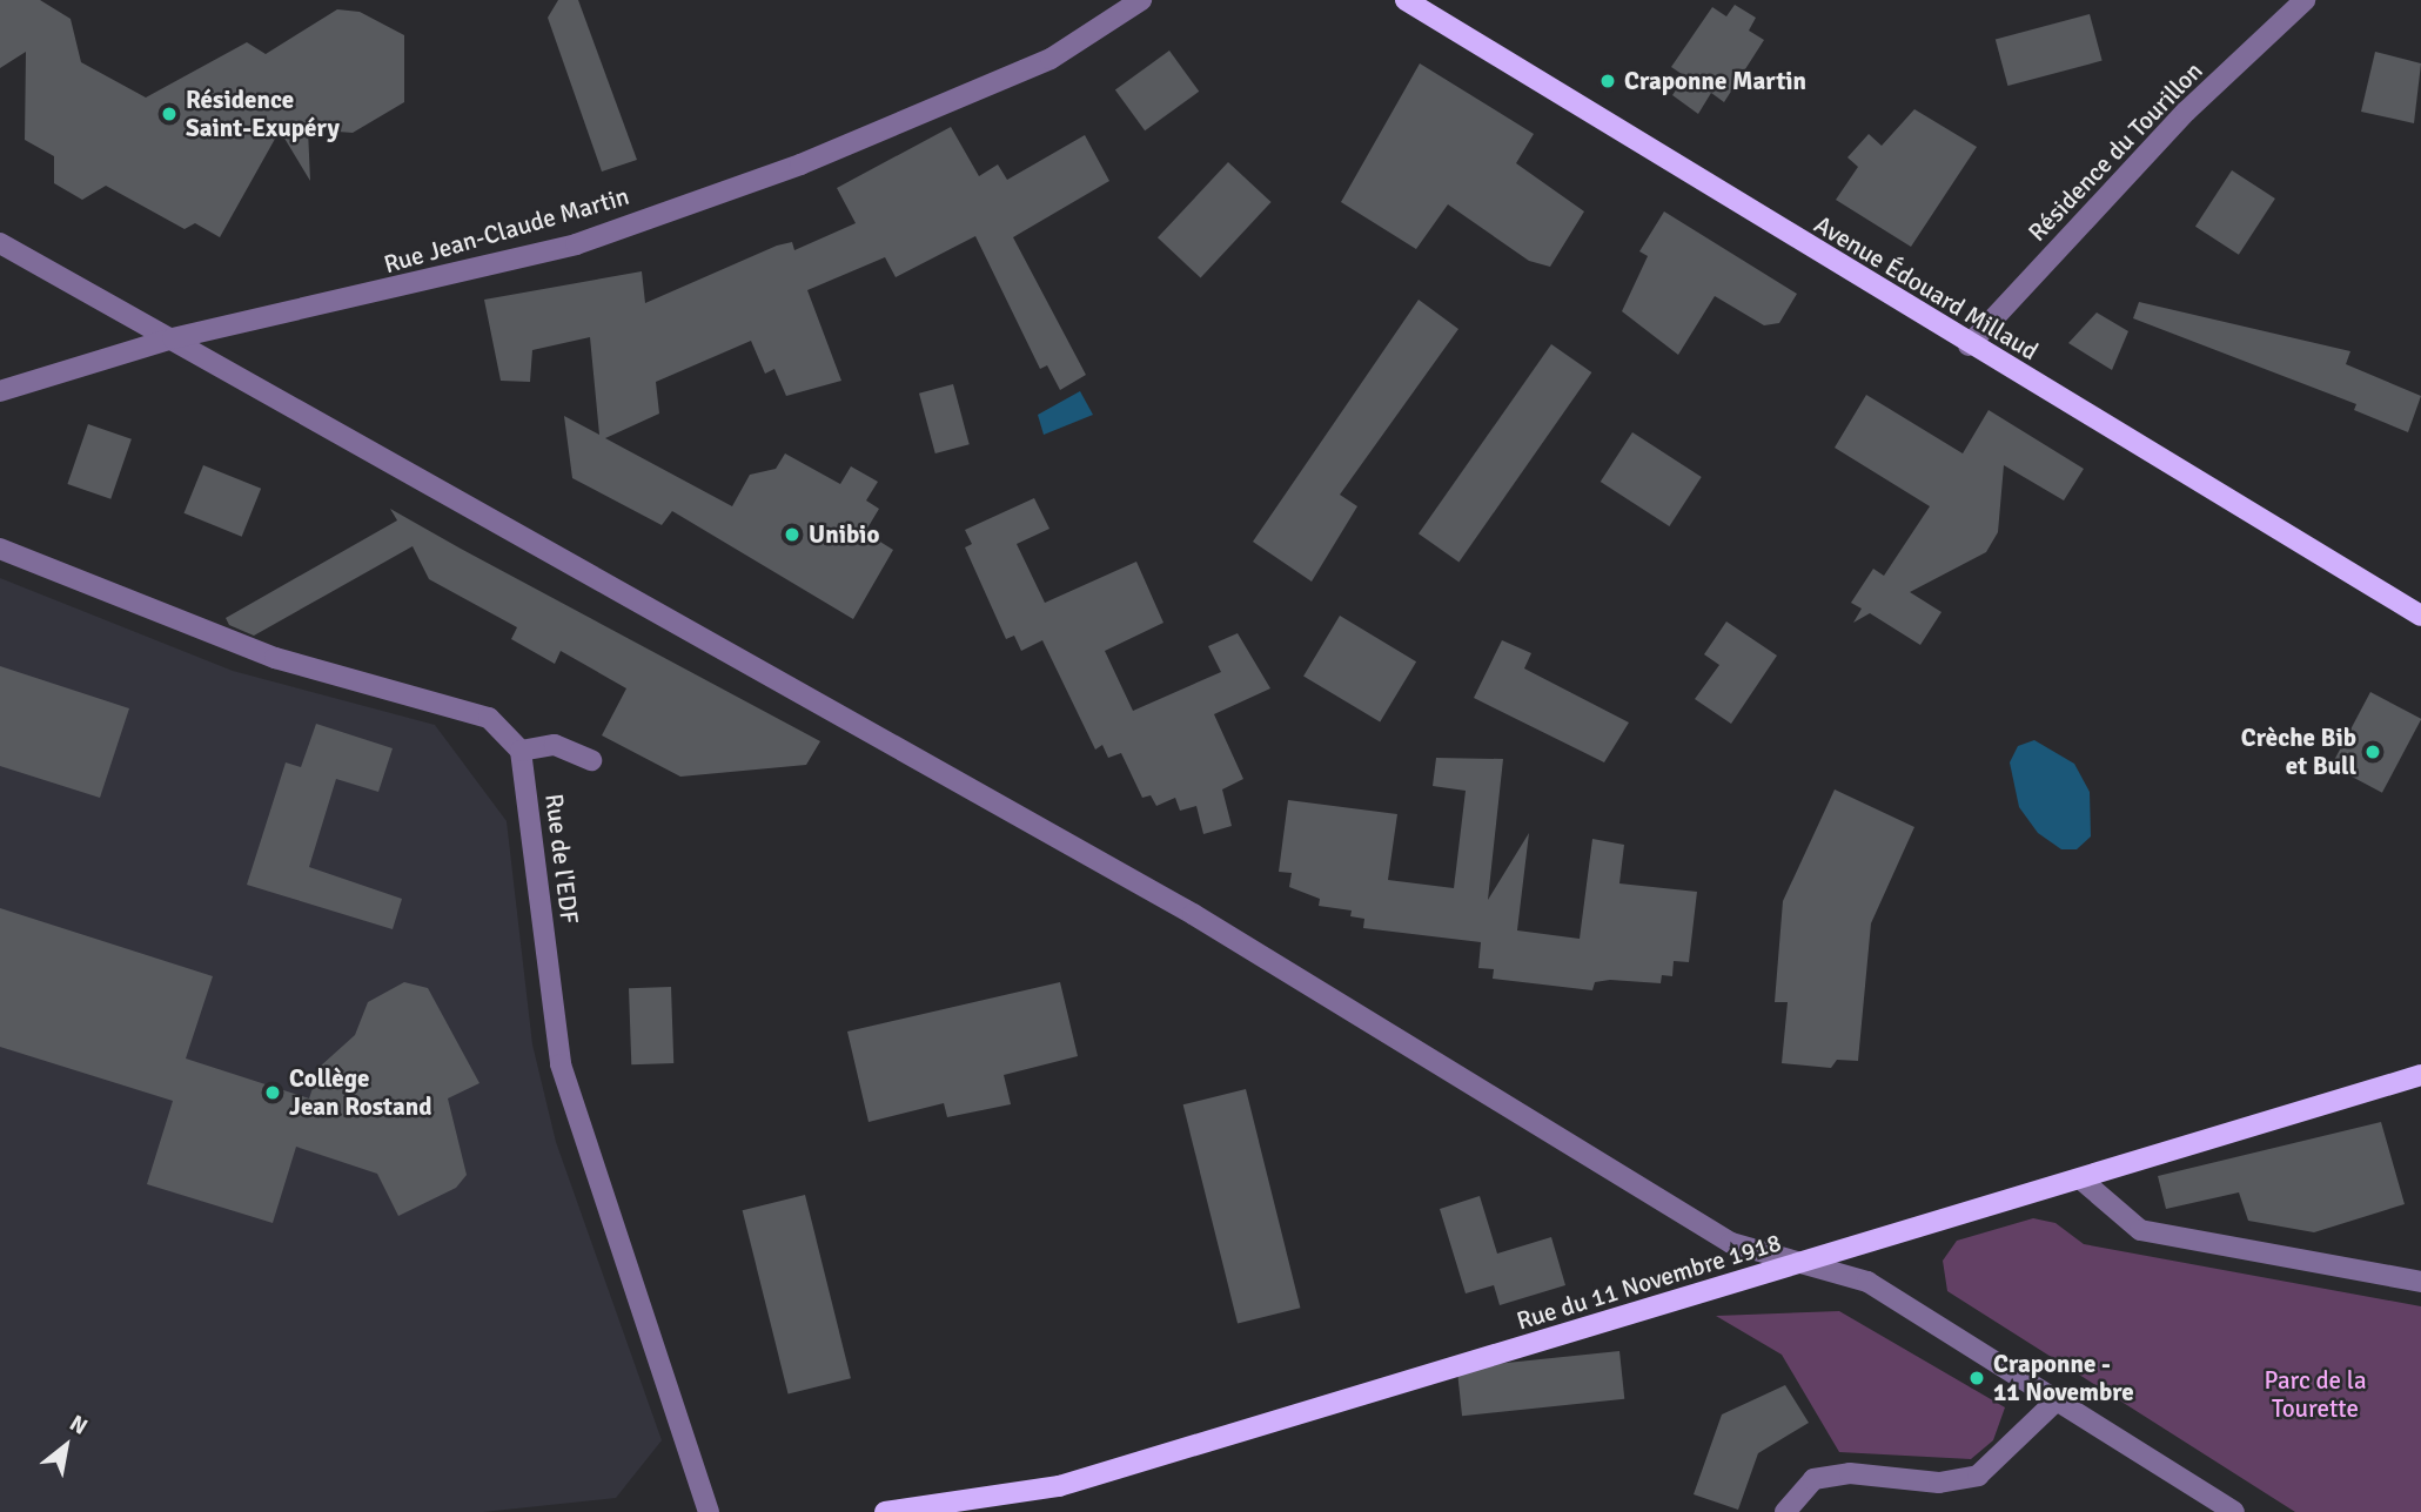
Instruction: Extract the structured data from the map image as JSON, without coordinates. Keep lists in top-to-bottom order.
{
  "streets": {
    "main road": ["Avenue Édouard Millaud", "Rue du 11 Novembre 1918"],
    "street": ["Résidence du Tourillon", "Rue Jean-Claude Martin", "Rue de l'EDF"]
  },
  "crossings": [
    ["Résidence du Tourillon", "Avenue Édouard Millaud"]
  ],
  "parks": ["Parc de la Tourette"],
  "places": [
    "Craponne Martin",
    "Résidence Saint-Exupéry",
    "Unibio",
    "Crèche Bib et Bull",
    "Collège Jean Rostand",
    "Craponne - 11 Novembre"
  ],
  "north": "top right"
}
